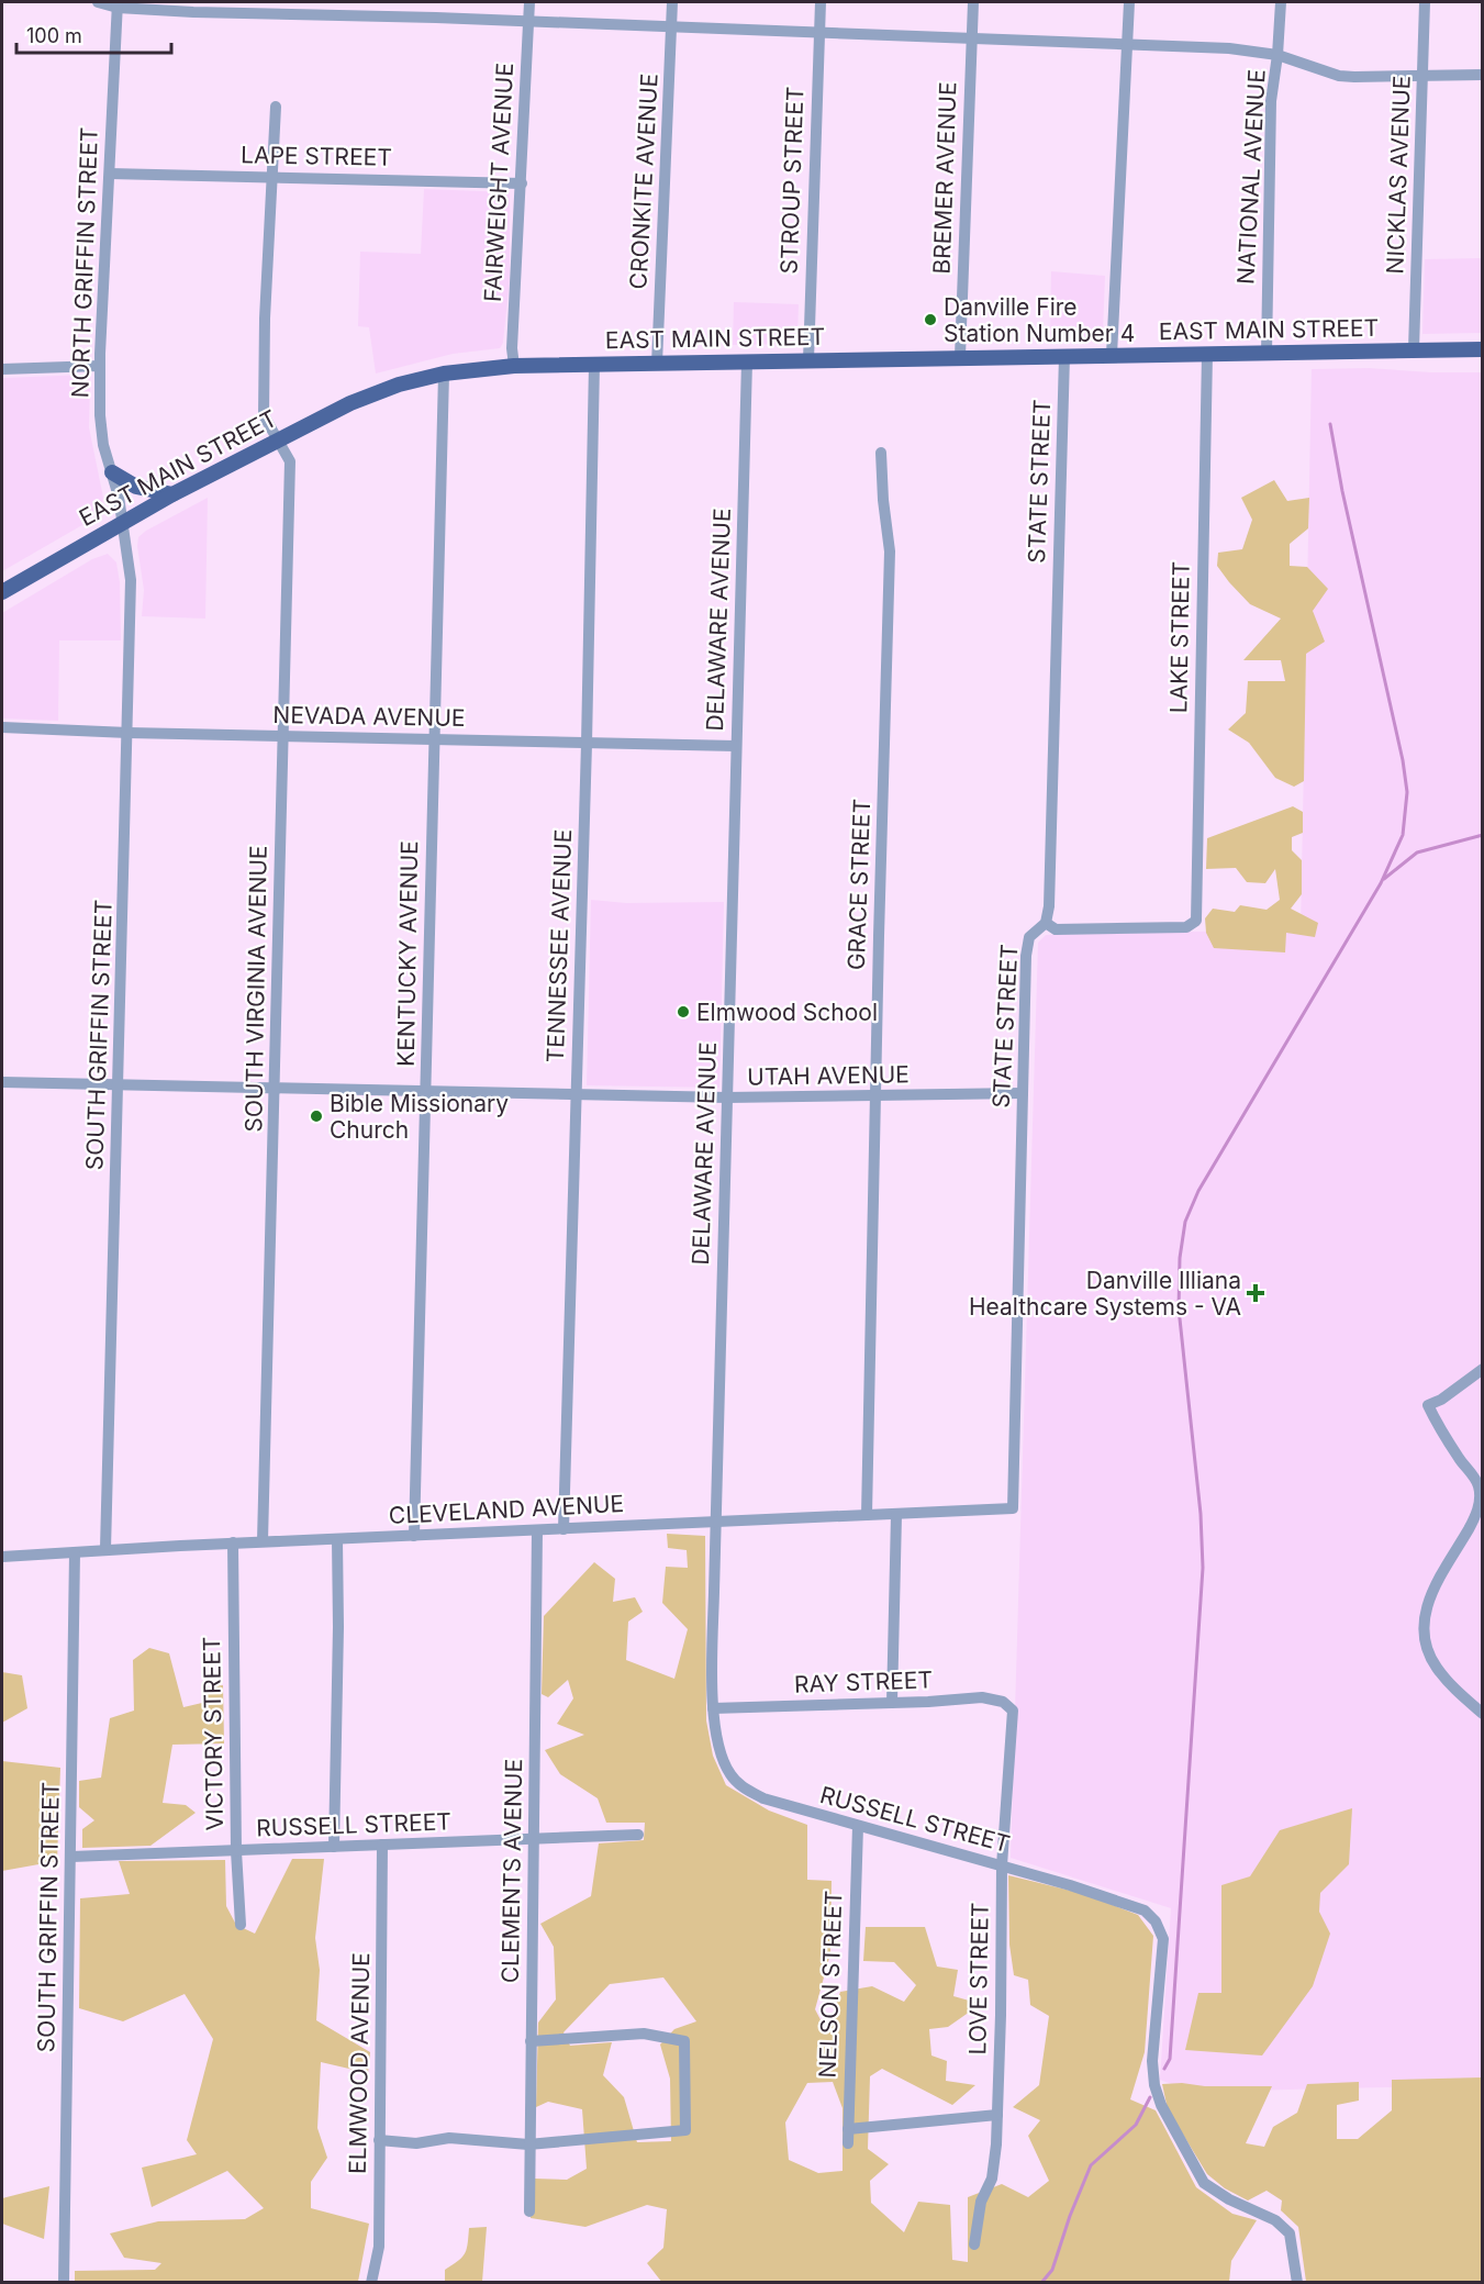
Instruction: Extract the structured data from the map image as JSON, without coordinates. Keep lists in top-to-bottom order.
{
  "streets": {
    "main road": ["EAST MAIN STREET"],
    "street": [
      "LAPE STREET",
      "NICKLAS AVENUE",
      "NATIONAL AVENUE",
      "BREMER AVENUE",
      "STROUP STREET",
      "CRONKITE AVENUE",
      "FAIRWEIGHT AVENUE",
      "NORTH GRIFFIN STREET",
      "STATE STREET",
      "DELAWARE AVENUE",
      "LAKE STREET",
      "NEVADA AVENUE",
      "GRACE STREET",
      "TENNESSEE AVENUE",
      "KENTUCKY AVENUE",
      "SOUTH VIRGINIA AVENUE",
      "SOUTH GRIFFIN STREET",
      "UTAH AVENUE",
      "CLEVELAND AVENUE",
      "RAY STREET",
      "VICTORY STREET",
      "RUSSELL STREET",
      "CLEMENTS AVENUE",
      "LOVE STREET",
      "NELSON STREET",
      "ELMWOOD AVENUE"
    ]
  },
  "crossings": [
    ["LAPE STREET", "FAIRWEIGHT AVENUE"],
    ["LAPE STREET", "NORTH GRIFFIN STREET"],
    ["LAPE STREET", "SOUTH VIRGINIA AVENUE"],
    ["NICKLAS AVENUE", "EAST MAIN STREET"],
    ["NATIONAL AVENUE", "EAST MAIN STREET"],
    ["BREMER AVENUE", "EAST MAIN STREET"],
    ["STROUP STREET", "EAST MAIN STREET"],
    ["CRONKITE AVENUE", "EAST MAIN STREET"],
    ["FAIRWEIGHT AVENUE", "EAST MAIN STREET"],
    ["NORTH GRIFFIN STREET", "EAST MAIN STREET"],
    ["NORTH GRIFFIN STREET", "SOUTH GRIFFIN STREET"],
    ["EAST MAIN STREET", "STATE STREET"],
    ["EAST MAIN STREET", "DELAWARE AVENUE"],
    ["EAST MAIN STREET", "LAKE STREET"],
    ["EAST MAIN STREET", "TENNESSEE AVENUE"],
    ["EAST MAIN STREET", "KENTUCKY AVENUE"],
    ["EAST MAIN STREET", "SOUTH VIRGINIA AVENUE"],
    ["EAST MAIN STREET", "SOUTH GRIFFIN STREET"],
    ["STATE STREET", "LAKE STREET"],
    ["STATE STREET", "UTAH AVENUE"],
    ["STATE STREET", "CLEVELAND AVENUE"],
    ["DELAWARE AVENUE", "NEVADA AVENUE"],
    ["DELAWARE AVENUE", "UTAH AVENUE"],
    ["DELAWARE AVENUE", "CLEVELAND AVENUE"],
    ["DELAWARE AVENUE", "RAY STREET"],
    ["DELAWARE AVENUE", "RUSSELL STREET"],
    ["NEVADA AVENUE", "TENNESSEE AVENUE"],
    ["NEVADA AVENUE", "KENTUCKY AVENUE"],
    ["NEVADA AVENUE", "SOUTH VIRGINIA AVENUE"],
    ["NEVADA AVENUE", "SOUTH GRIFFIN STREET"],
    ["GRACE STREET", "UTAH AVENUE"],
    ["GRACE STREET", "CLEVELAND AVENUE"],
    ["TENNESSEE AVENUE", "UTAH AVENUE"],
    ["TENNESSEE AVENUE", "CLEVELAND AVENUE"],
    ["KENTUCKY AVENUE", "UTAH AVENUE"],
    ["KENTUCKY AVENUE", "CLEVELAND AVENUE"],
    ["SOUTH VIRGINIA AVENUE", "UTAH AVENUE"],
    ["SOUTH VIRGINIA AVENUE", "CLEVELAND AVENUE"],
    ["SOUTH GRIFFIN STREET", "UTAH AVENUE"],
    ["SOUTH GRIFFIN STREET", "CLEVELAND AVENUE"],
    ["SOUTH GRIFFIN STREET", "RUSSELL STREET"],
    ["CLEVELAND AVENUE", "VICTORY STREET"],
    ["CLEVELAND AVENUE", "CLEMENTS AVENUE"],
    ["RAY STREET", "RUSSELL STREET"],
    ["RAY STREET", "LOVE STREET"],
    ["VICTORY STREET", "RUSSELL STREET"],
    ["RUSSELL STREET", "CLEMENTS AVENUE"],
    ["RUSSELL STREET", "LOVE STREET"],
    ["RUSSELL STREET", "NELSON STREET"],
    ["RUSSELL STREET", "ELMWOOD AVENUE"]
  ],
  "places": {
    "other": ["Danville Fire Station Number 4", "Elmwood School", "Bible Missionary Church"],
    "health": ["Danville Illiana Healthcare Systems - VA"]
  },
  "scale_bar": "100 m"
}
